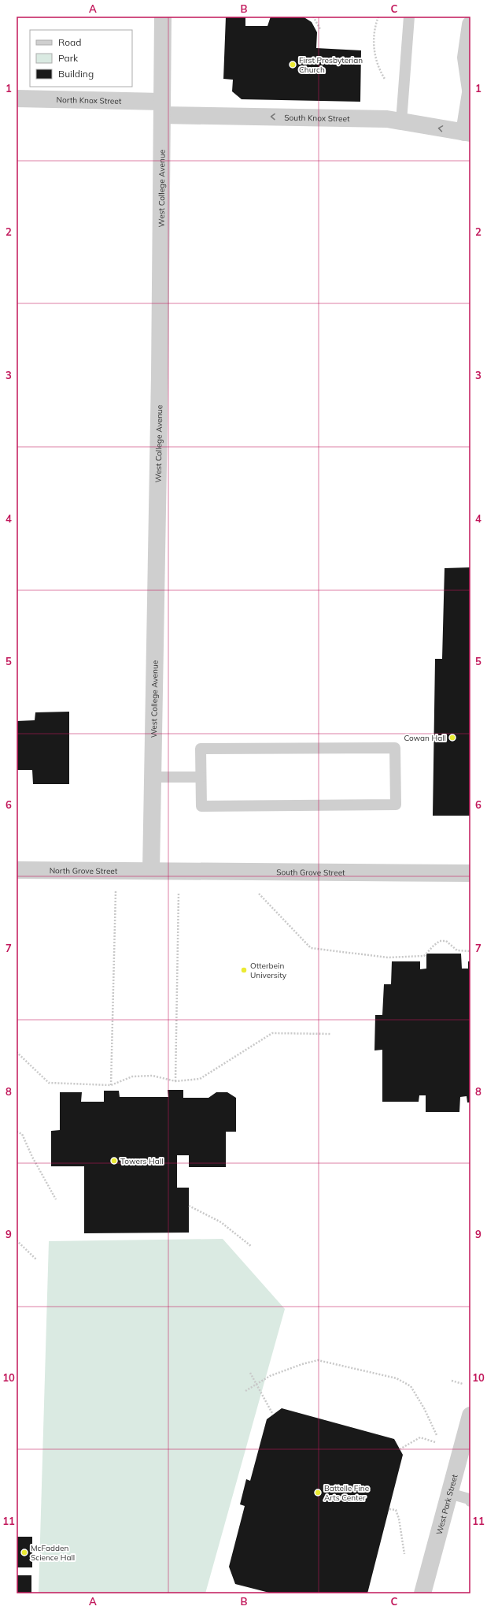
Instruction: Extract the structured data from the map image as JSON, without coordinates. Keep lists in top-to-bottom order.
{
  "streets": {
    "street": [
      "North Knox Street",
      "South Knox Street",
      "West College Avenue",
      "North Grove Street",
      "South Grove Street",
      "West Park Street"
    ]
  },
  "crossings": [
    ["North Knox Street", "South Knox Street"],
    ["North Knox Street", "West College Avenue"],
    ["South Knox Street", "West College Avenue"],
    ["West College Avenue", "North Grove Street"],
    ["West College Avenue", "South Grove Street"],
    ["North Grove Street", "South Grove Street"]
  ],
  "one_way": ["South Knox Street"],
  "places": [
    "First Presbyterian Church",
    "Cowan Hall",
    "Otterbein University",
    "Towers Hall",
    "Battelle Fine Arts Center",
    "McFadden Science Hall"
  ],
  "legend": ["Road", "Park", "Building"],
  "grid": {
    "columns": ["A", "B", "C"],
    "rows": [
      "1",
      "2",
      "3",
      "4",
      "5",
      "6",
      "7",
      "8",
      "9",
      "10",
      "11"
    ]
  }
}
